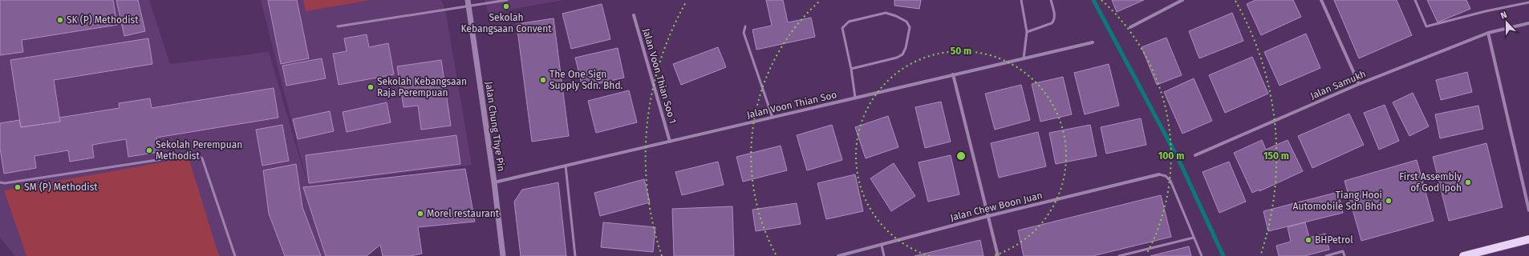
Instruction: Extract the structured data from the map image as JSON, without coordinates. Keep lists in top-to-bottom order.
{
  "streets": {
    "street": [
      "Jalan Voon Thian Soo 1",
      "Jalan Samukh",
      "Jalan Voon Thian Soo",
      "Jalan Chung Thye Pin",
      "Jalan Chew Boon Juan"
    ]
  },
  "crossings": [
    ["Jalan Voon Thian Soo 1", "Jalan Voon Thian Soo"],
    ["Jalan Voon Thian Soo", "Jalan Chung Thye Pin"]
  ],
  "places": [
    "Sekolah Kebangsaan Convent",
    "SK (P) Methodist",
    "The One Sign Supply Sdn. Bhd.",
    "Sekolah Kebangsaan Raja Perempuan",
    "Sekolah Perempuan Methodist",
    "First Assembly of God Ipoh",
    "SM (P) Methodist",
    "Tiang Hooi Automobile Sdn Bhd",
    "Morel restaurant",
    "BHPetrol"
  ],
  "north": "top",
  "rings": ["50 m", "100 m", "150 m"]
}
